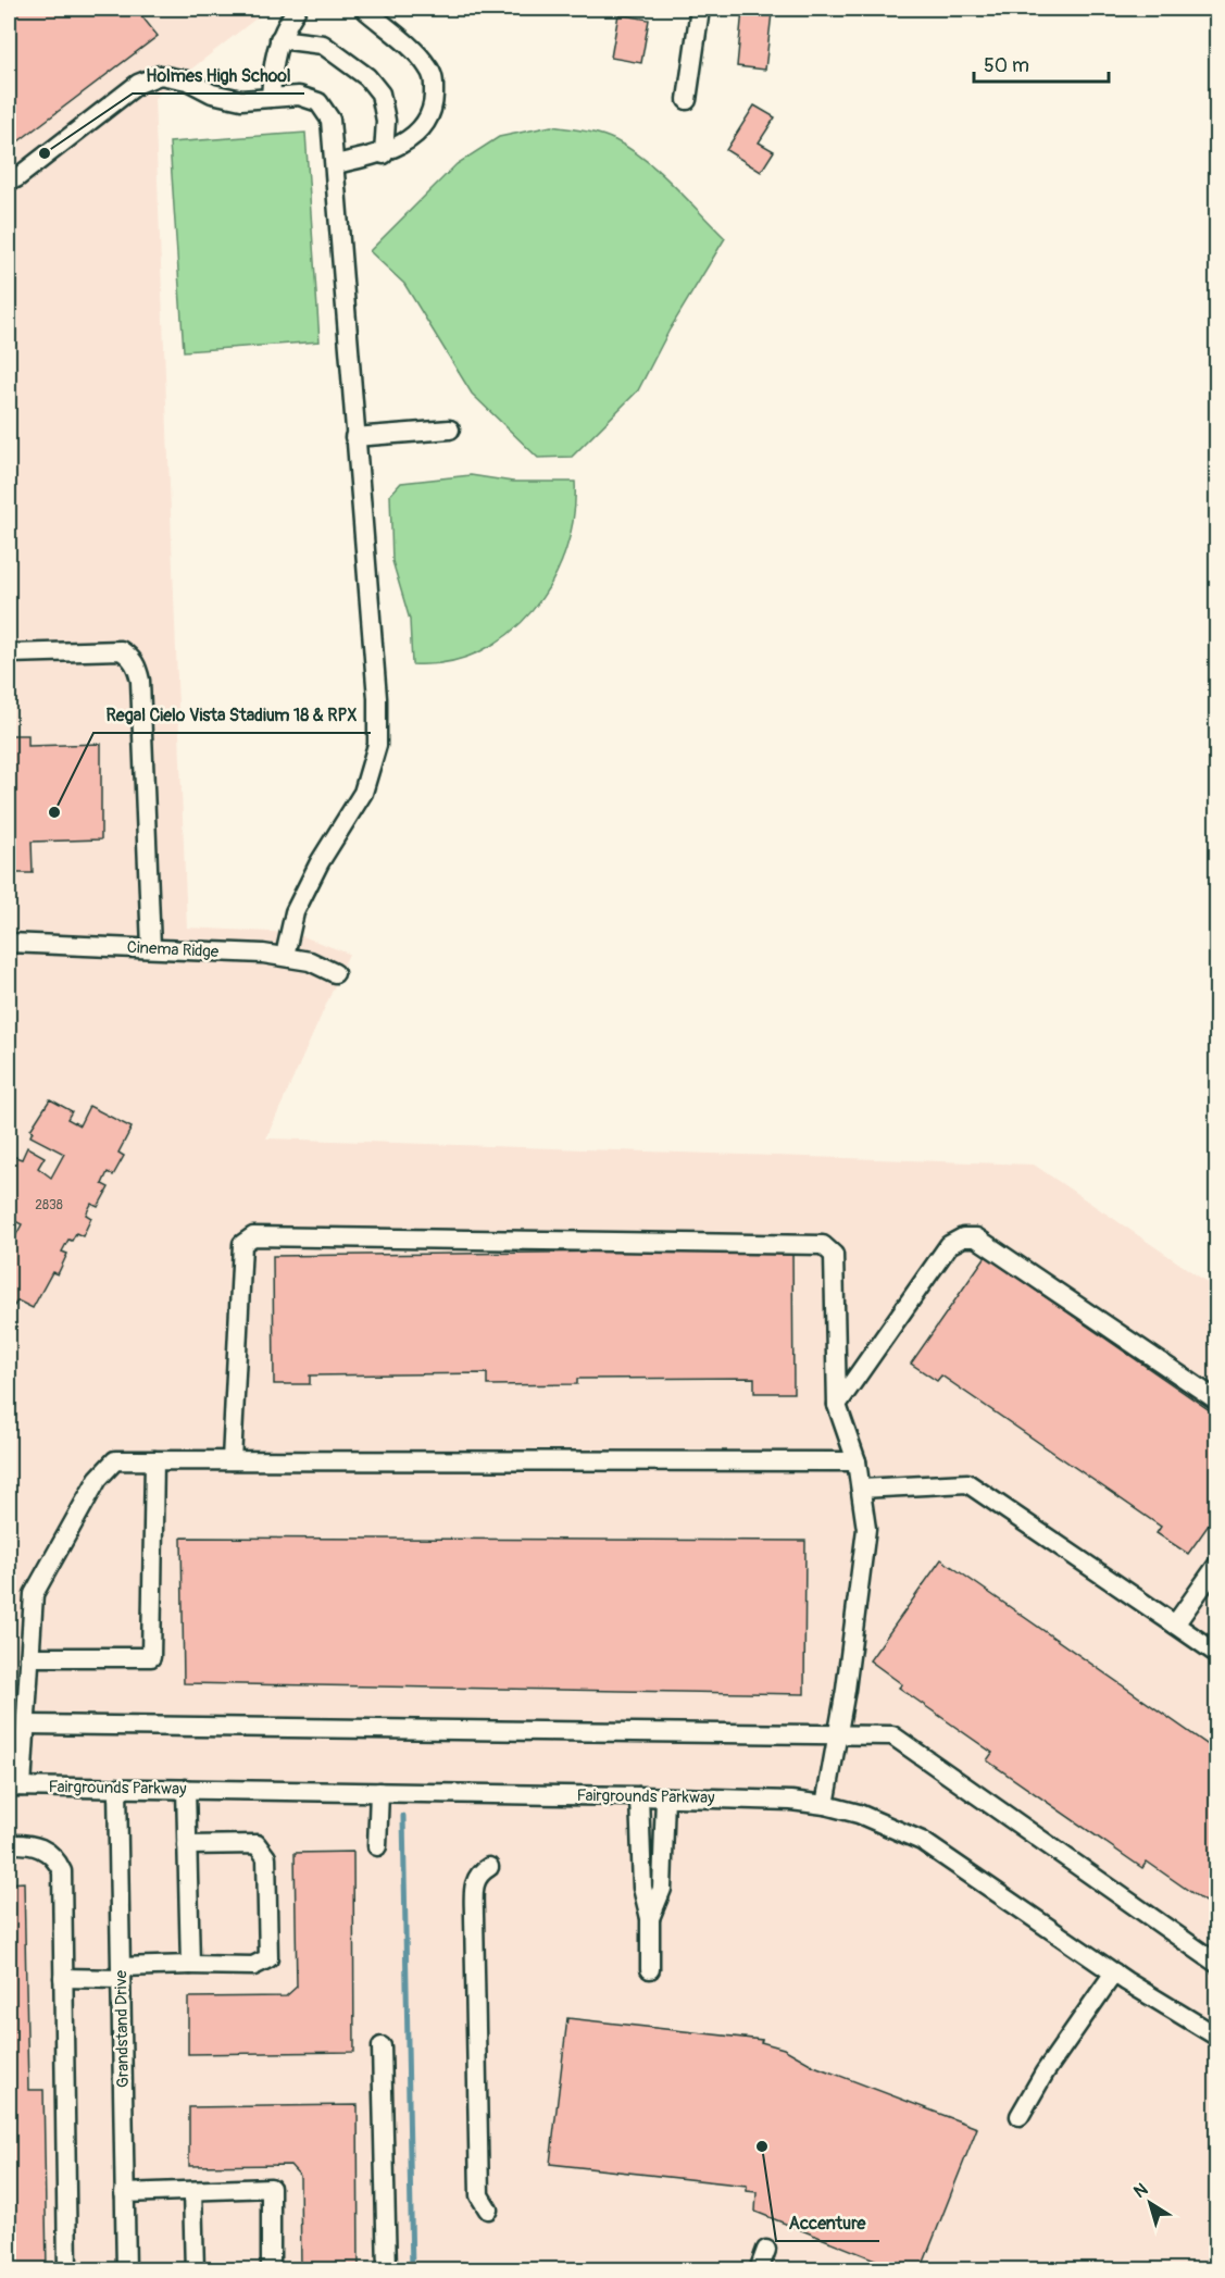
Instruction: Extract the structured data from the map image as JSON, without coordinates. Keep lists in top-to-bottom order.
{
  "streets": {
    "street": ["Cinema Ridge", "Fairgrounds Parkway", "Grandstand Drive"]
  },
  "crossings": [
    ["Fairgrounds Parkway", "Grandstand Drive"]
  ],
  "places": ["Holmes High School", "Regal Cielo Vista Stadium 18 & RPX", "Accenture"],
  "house_numbers": ["2838"],
  "scale_bar": "50 m",
  "north": "top left"
}
